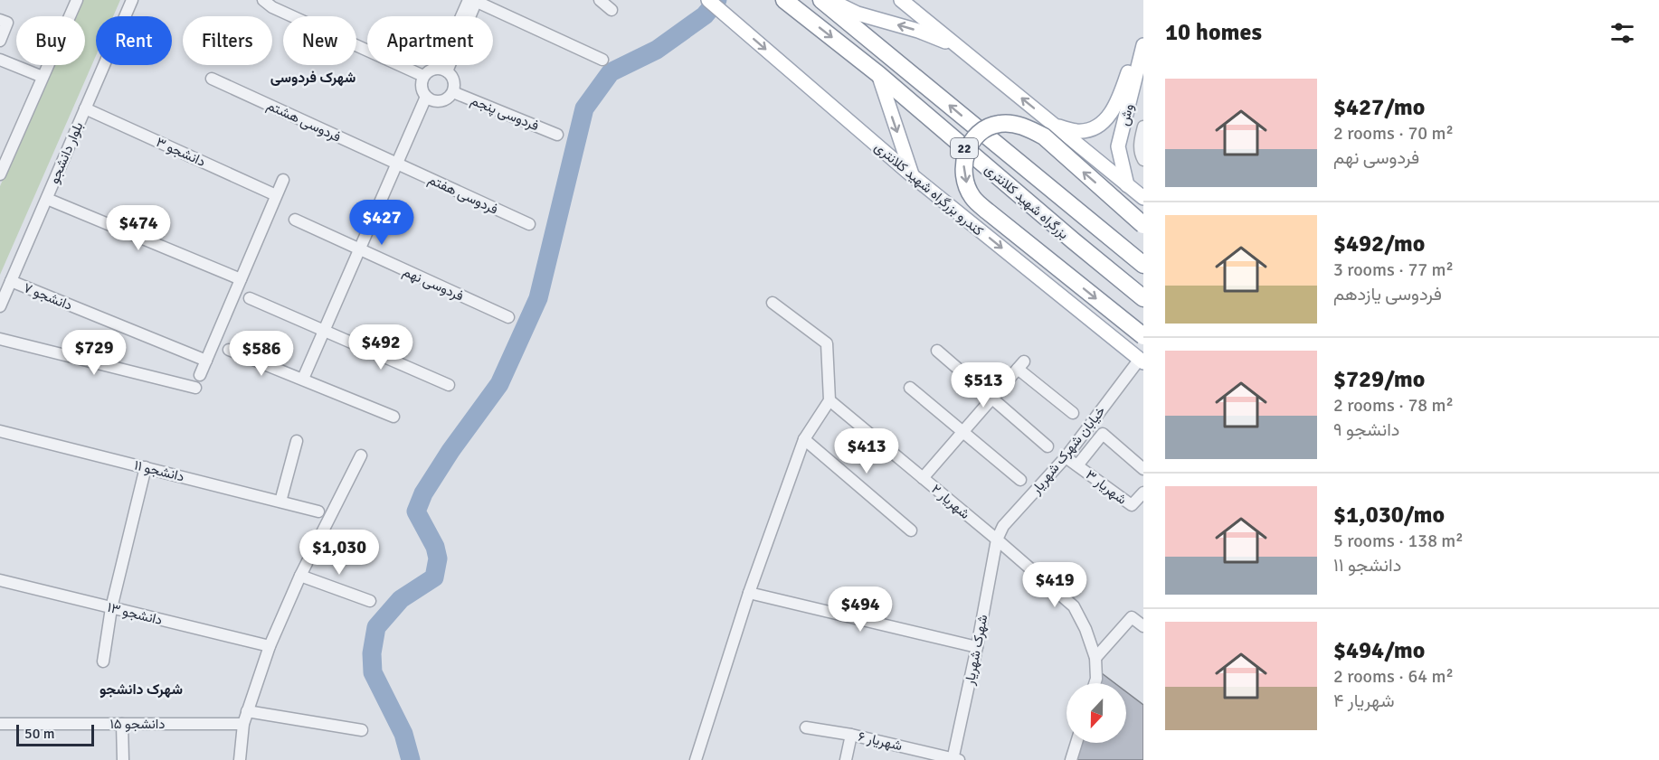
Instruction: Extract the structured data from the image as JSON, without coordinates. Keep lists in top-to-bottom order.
{
  "streets": {
    "highway": ["22", "بزرگراه شهید کلانتری"],
    "main road": ["وش", "کندرو بزرگراه شهید کلانتری"],
    "street": [
      "فردوسی پنجم",
      "فردوسی هشتم",
      "دانشجو ۳",
      "بلوار دانشجو",
      "فردوسی هفتم",
      "فردوسی نهم",
      "دانشجو ۷",
      "خیابان شهرک شهریار",
      "دانشجو ۱۱",
      "۳ شهریار",
      "۲ شهریار",
      "دانشجو ۱۳",
      "شهرک شهریار",
      "دانشجو ۱۵",
      "شهریار ۶"
    ]
  },
  "crossings": [
    ["فردوسی هشتم", "فردوسی هفتم"],
    ["دانشجو ۳", "بلوار دانشجو"],
    ["بلوار دانشجو", "دانشجو ۷"],
    ["کندرو بزرگراه شهید کلانتری", "خیابان شهرک شهریار"],
    ["خیابان شهرک شهریار", "۳ شهریار"],
    ["خیابان شهرک شهریار", "۲ شهریار"],
    ["خیابان شهرک شهریار", "شهرک شهریار"],
    ["۲ شهریار", "شهرک شهریار"],
    ["شهرک شهریار", "شهریار ۶"]
  ],
  "one_way": ["کندرو بزرگراه شهید کلانتری"],
  "districts": ["شهرک فردوسی", "شهرک دانشجو"],
  "scale_bar": "50 m",
  "north": "bottom",
  "page": {
    "heading": "10 homes",
    "chip": [
      "Buy",
      "Rent",
      "Filters",
      "New",
      "Apartment"
    ],
    "list": [
      {
        "name": "$427/mo",
        "note": "2 rooms · 70 m² · فردوسی نهم"
      },
      {
        "name": "$492/mo",
        "note": "3 rooms · 77 m² · فردوسی یازدهم"
      },
      {
        "name": "$729/mo",
        "note": "2 rooms · 78 m² · دانشجو ۹"
      },
      {
        "name": "$1,030/mo",
        "note": "5 rooms · 138 m² · دانشجو ۱۱"
      },
      {
        "name": "$494/mo",
        "note": "2 rooms · 64 m² · شهریار ۴"
      }
    ],
    "price": [
      "$427",
      "$474",
      "$492",
      "$729",
      "$586",
      "$513",
      "$413",
      "$1,030",
      "$419",
      "$494"
    ],
    "scale": "50 m"
  }
}
